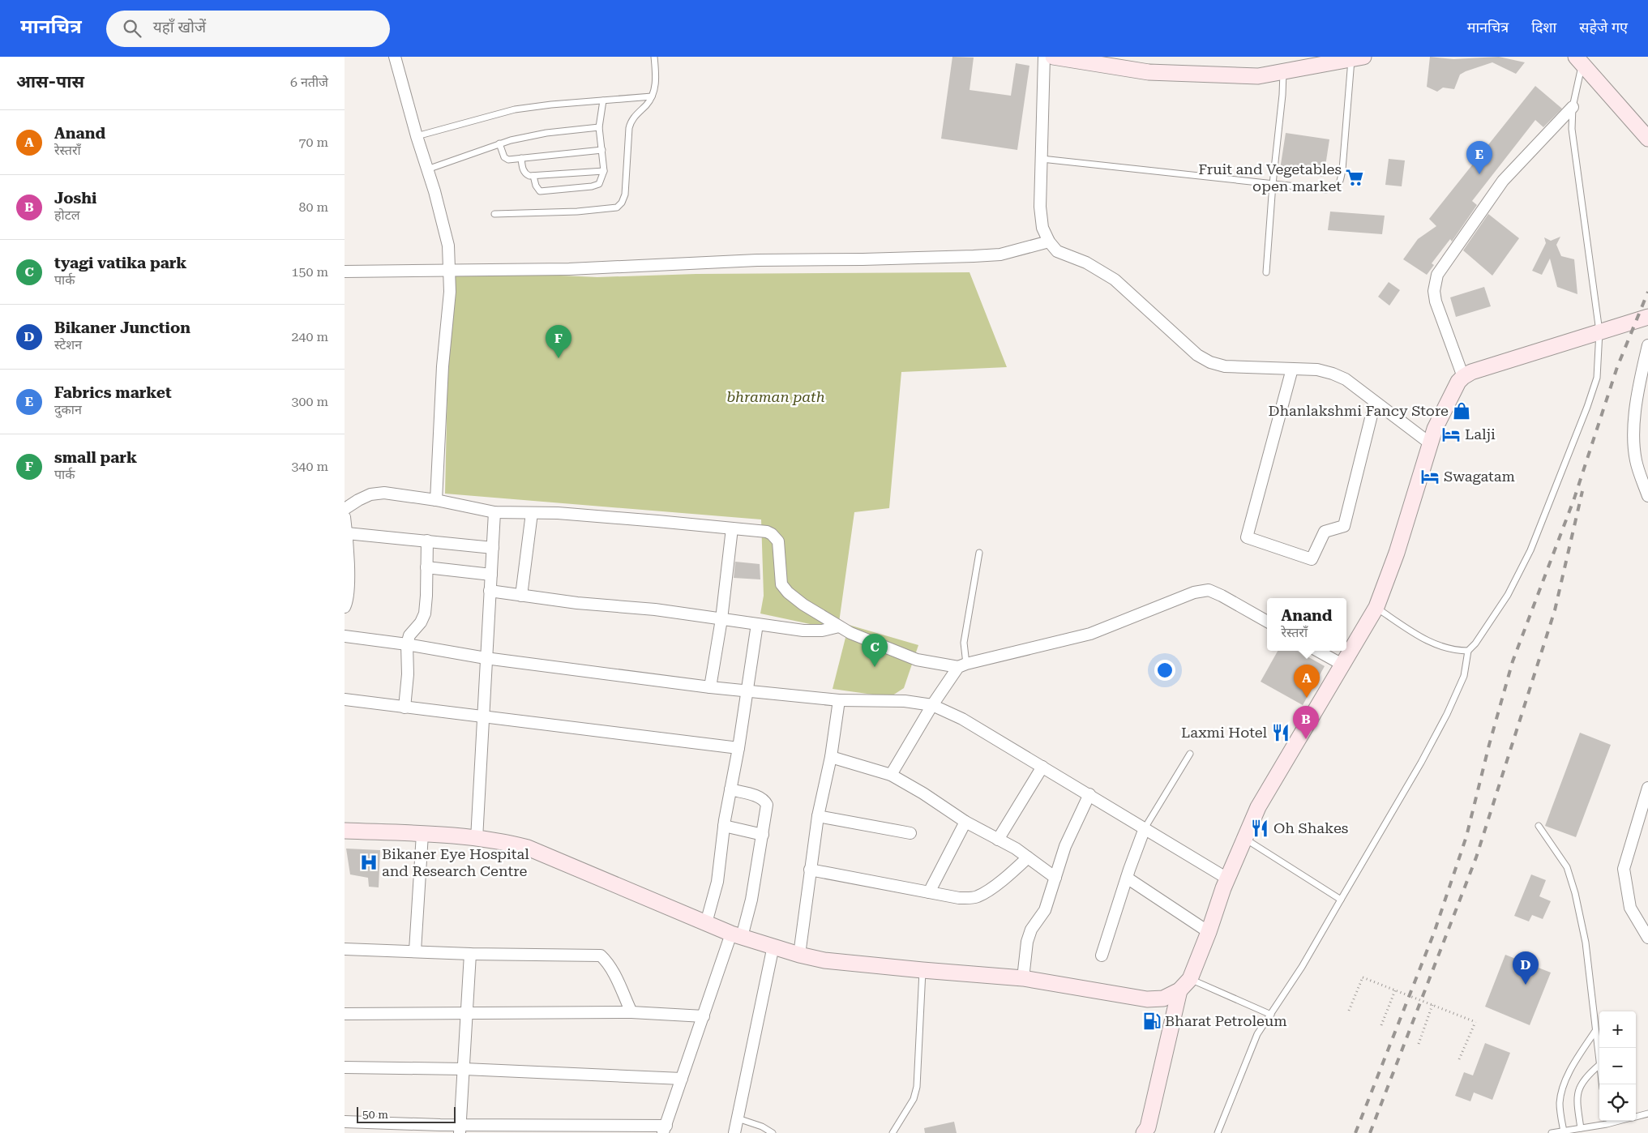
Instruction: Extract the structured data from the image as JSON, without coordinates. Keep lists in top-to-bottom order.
{
  "parks": ["bhraman path"],
  "places": {
    "supermarket": ["Fruit and Vegetables open market"],
    "shop": ["Dhanlakshmi Fancy Store"],
    "hotel": ["Lalji", "Swagatam"],
    "restaurant": ["Laxmi Hotel", "Oh Shakes"],
    "hospital": ["Bikaner Eye Hospital and Research Centre"],
    "fuel station": ["Bharat Petroleum"]
  },
  "scale_bar": "50 m",
  "page": {
    "header": "मानचित्र",
    "search": "यहाँ खोजें",
    "nav": ["मानचित्र", "दिशा", "सहेजे गए"],
    "heading": ["आस-पास", "6 नतीजे"],
    "list": [
      {
        "mark": "A",
        "name": "Anand",
        "note": "रेस्तराँ",
        "value": "70 m"
      },
      {
        "mark": "B",
        "name": "Joshi",
        "note": "होटल",
        "value": "80 m"
      },
      {
        "mark": "C",
        "name": "tyagi vatika park",
        "note": "पार्क",
        "value": "150 m"
      },
      {
        "mark": "D",
        "name": "Bikaner Junction",
        "note": "स्टेशन",
        "value": "240 m"
      },
      {
        "mark": "E",
        "name": "Fabrics market",
        "note": "दुकान",
        "value": "300 m"
      },
      {
        "mark": "F",
        "name": "small park",
        "note": "पार्क",
        "value": "340 m"
      }
    ],
    "pins": [
      "E",
      "F",
      "C",
      "A",
      "B",
      "D"
    ],
    "popup": ["Anand", "रेस्तराँ"],
    "map_buttons": ["+", "−"],
    "scale": "50 m"
  }
}
